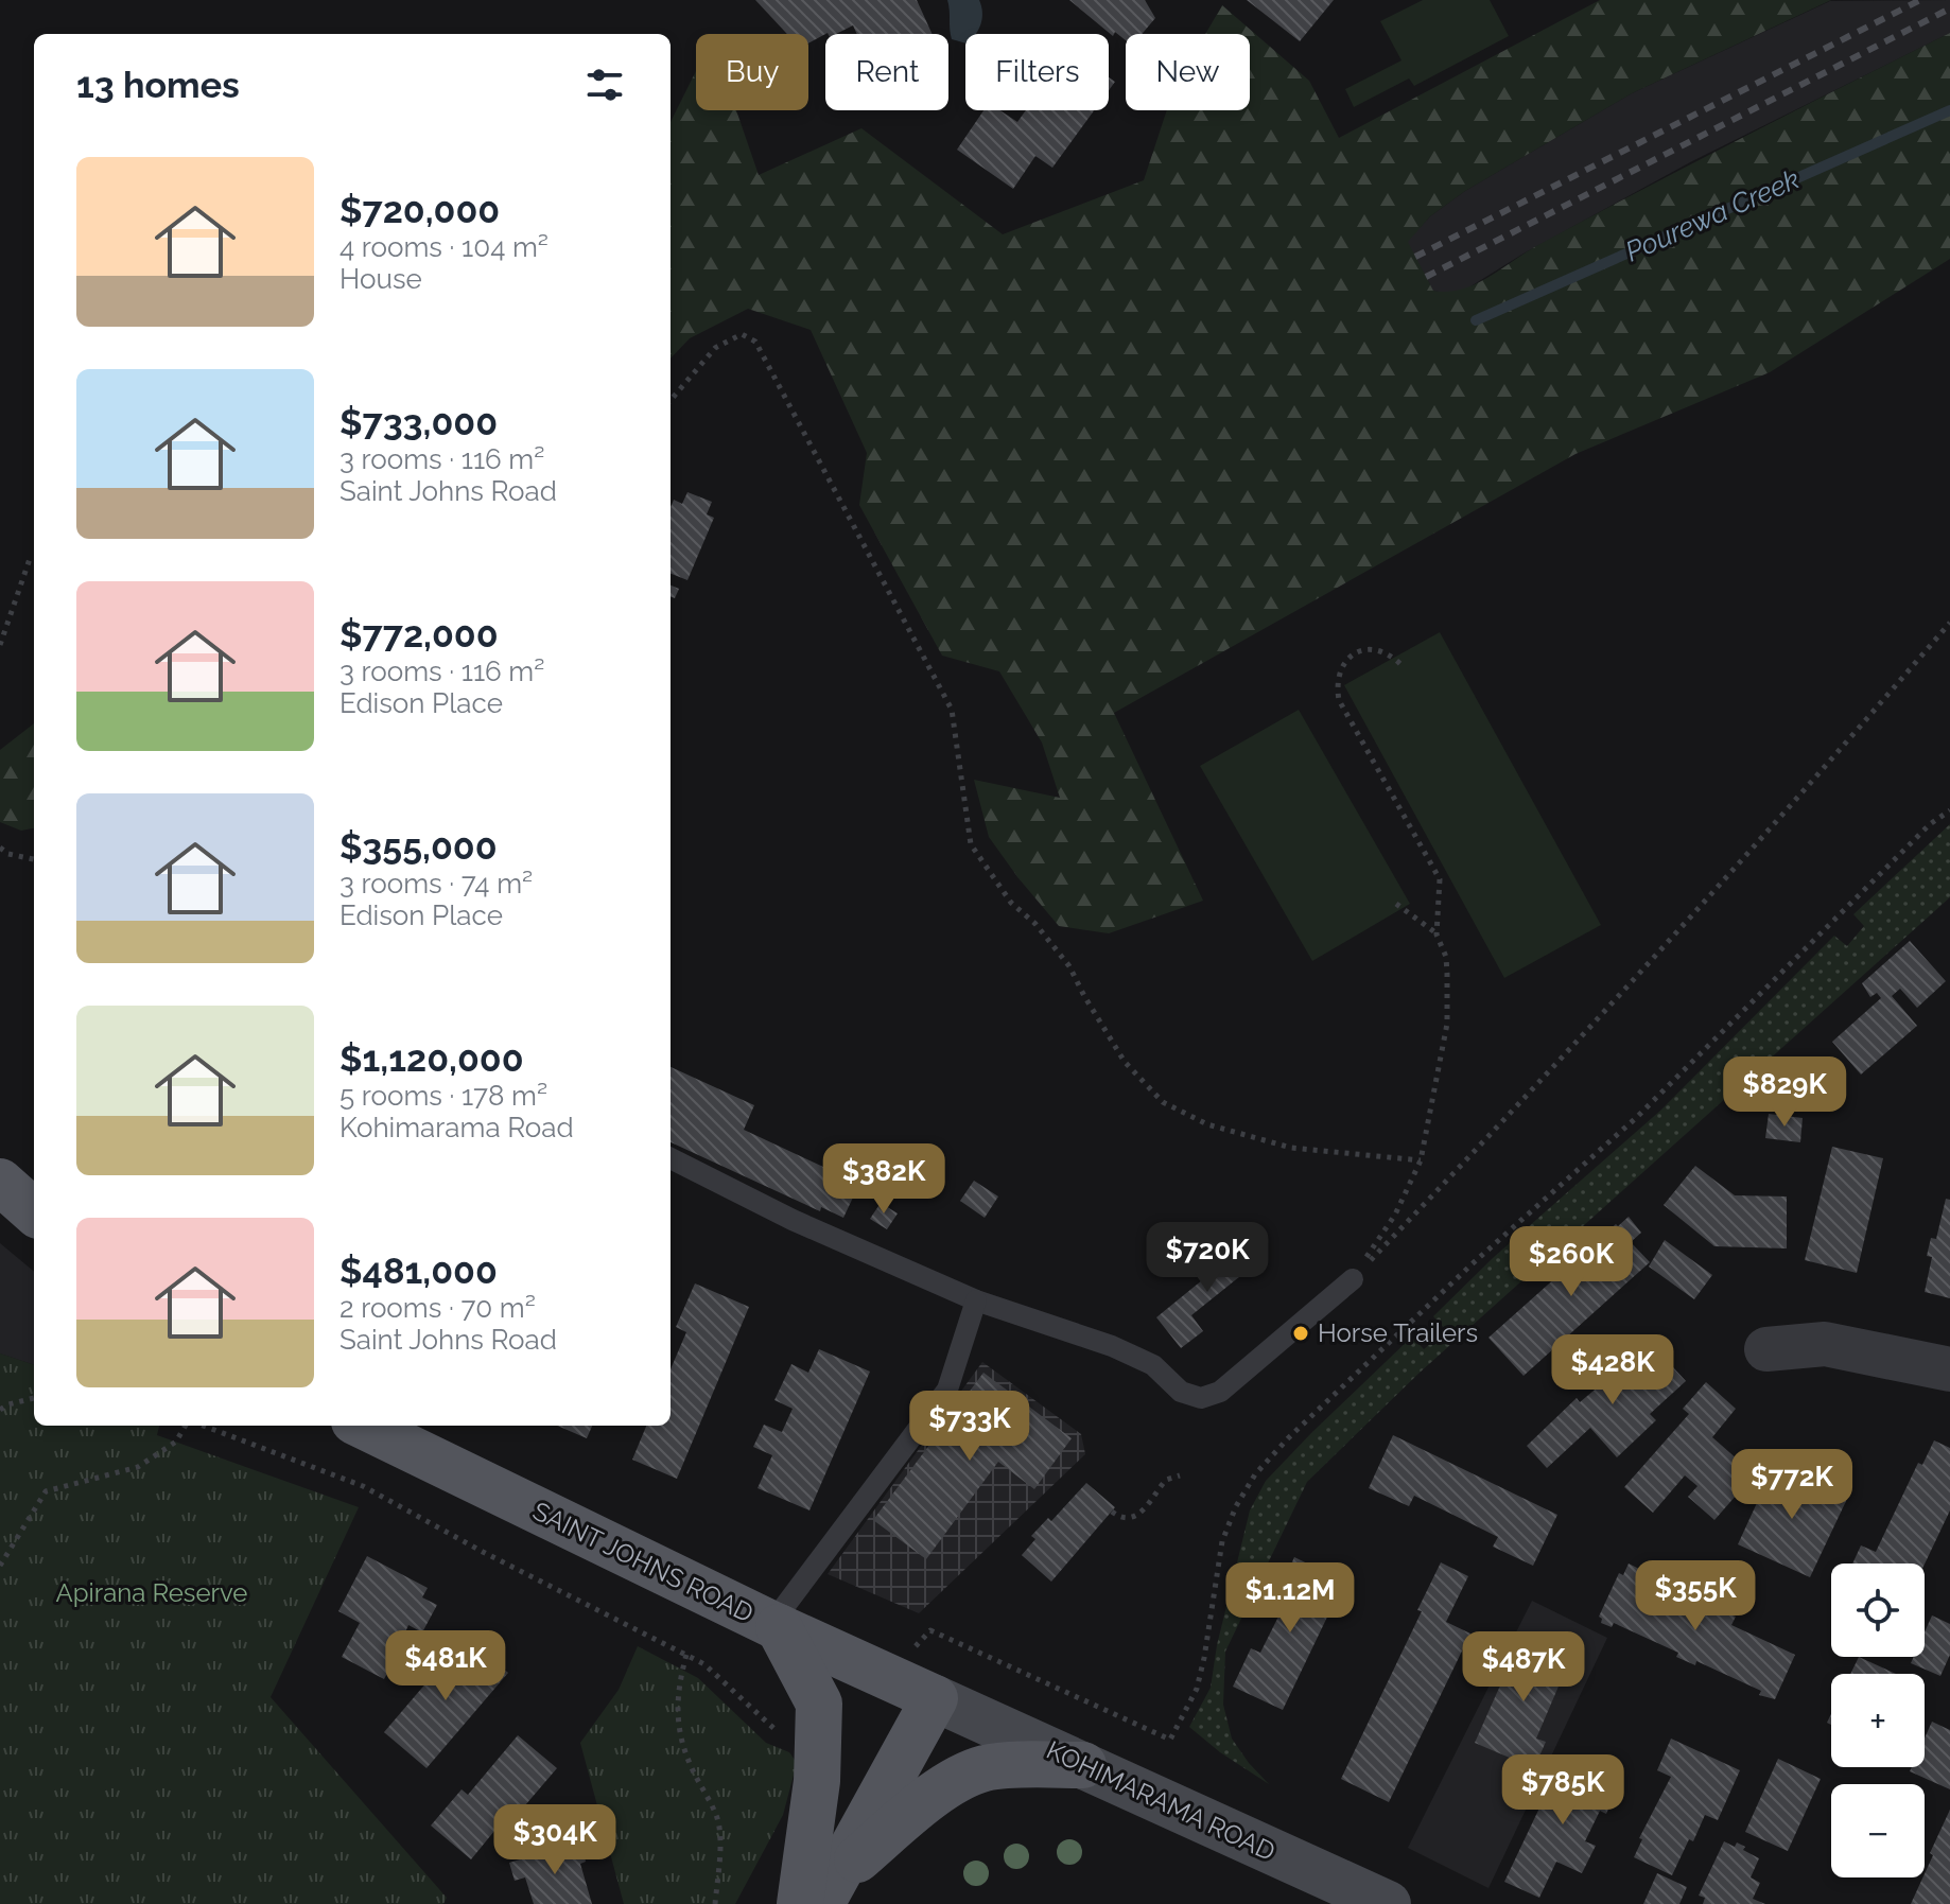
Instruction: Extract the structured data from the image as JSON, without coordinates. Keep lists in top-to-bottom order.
{
  "streets": {
    "main road": ["SAINT JOHNS ROAD", "KOHIMARAMA ROAD"]
  },
  "crossings": [
    ["SAINT JOHNS ROAD", "KOHIMARAMA ROAD"]
  ],
  "water": ["Pourewa Creek"],
  "parks": ["Apirana Reserve"],
  "places": ["Horse Trailers"],
  "page": {
    "chip": [
      "Buy",
      "Rent",
      "Filters",
      "New"
    ],
    "heading": "13 homes",
    "list": [
      {
        "name": "$720,000",
        "note": "4 rooms · 104 m² · House"
      },
      {
        "name": "$733,000",
        "note": "3 rooms · 116 m² · Saint Johns Road"
      },
      {
        "name": "$772,000",
        "note": "3 rooms · 116 m² · Edison Place"
      },
      {
        "name": "$355,000",
        "note": "3 rooms · 74 m² · Edison Place"
      },
      {
        "name": "$1,120,000",
        "note": "5 rooms · 178 m² · Kohimarama Road"
      },
      {
        "name": "$481,000",
        "note": "2 rooms · 70 m² · Saint Johns Road"
      }
    ],
    "price": [
      "$829K",
      "$382K",
      "$720K",
      "$260K",
      "$428K",
      "$733K",
      "$772K",
      "$355K",
      "$1.12M",
      "$481K",
      "$487K",
      "$785K",
      "$304K"
    ],
    "map_buttons": ["+", "−"]
  }
}
